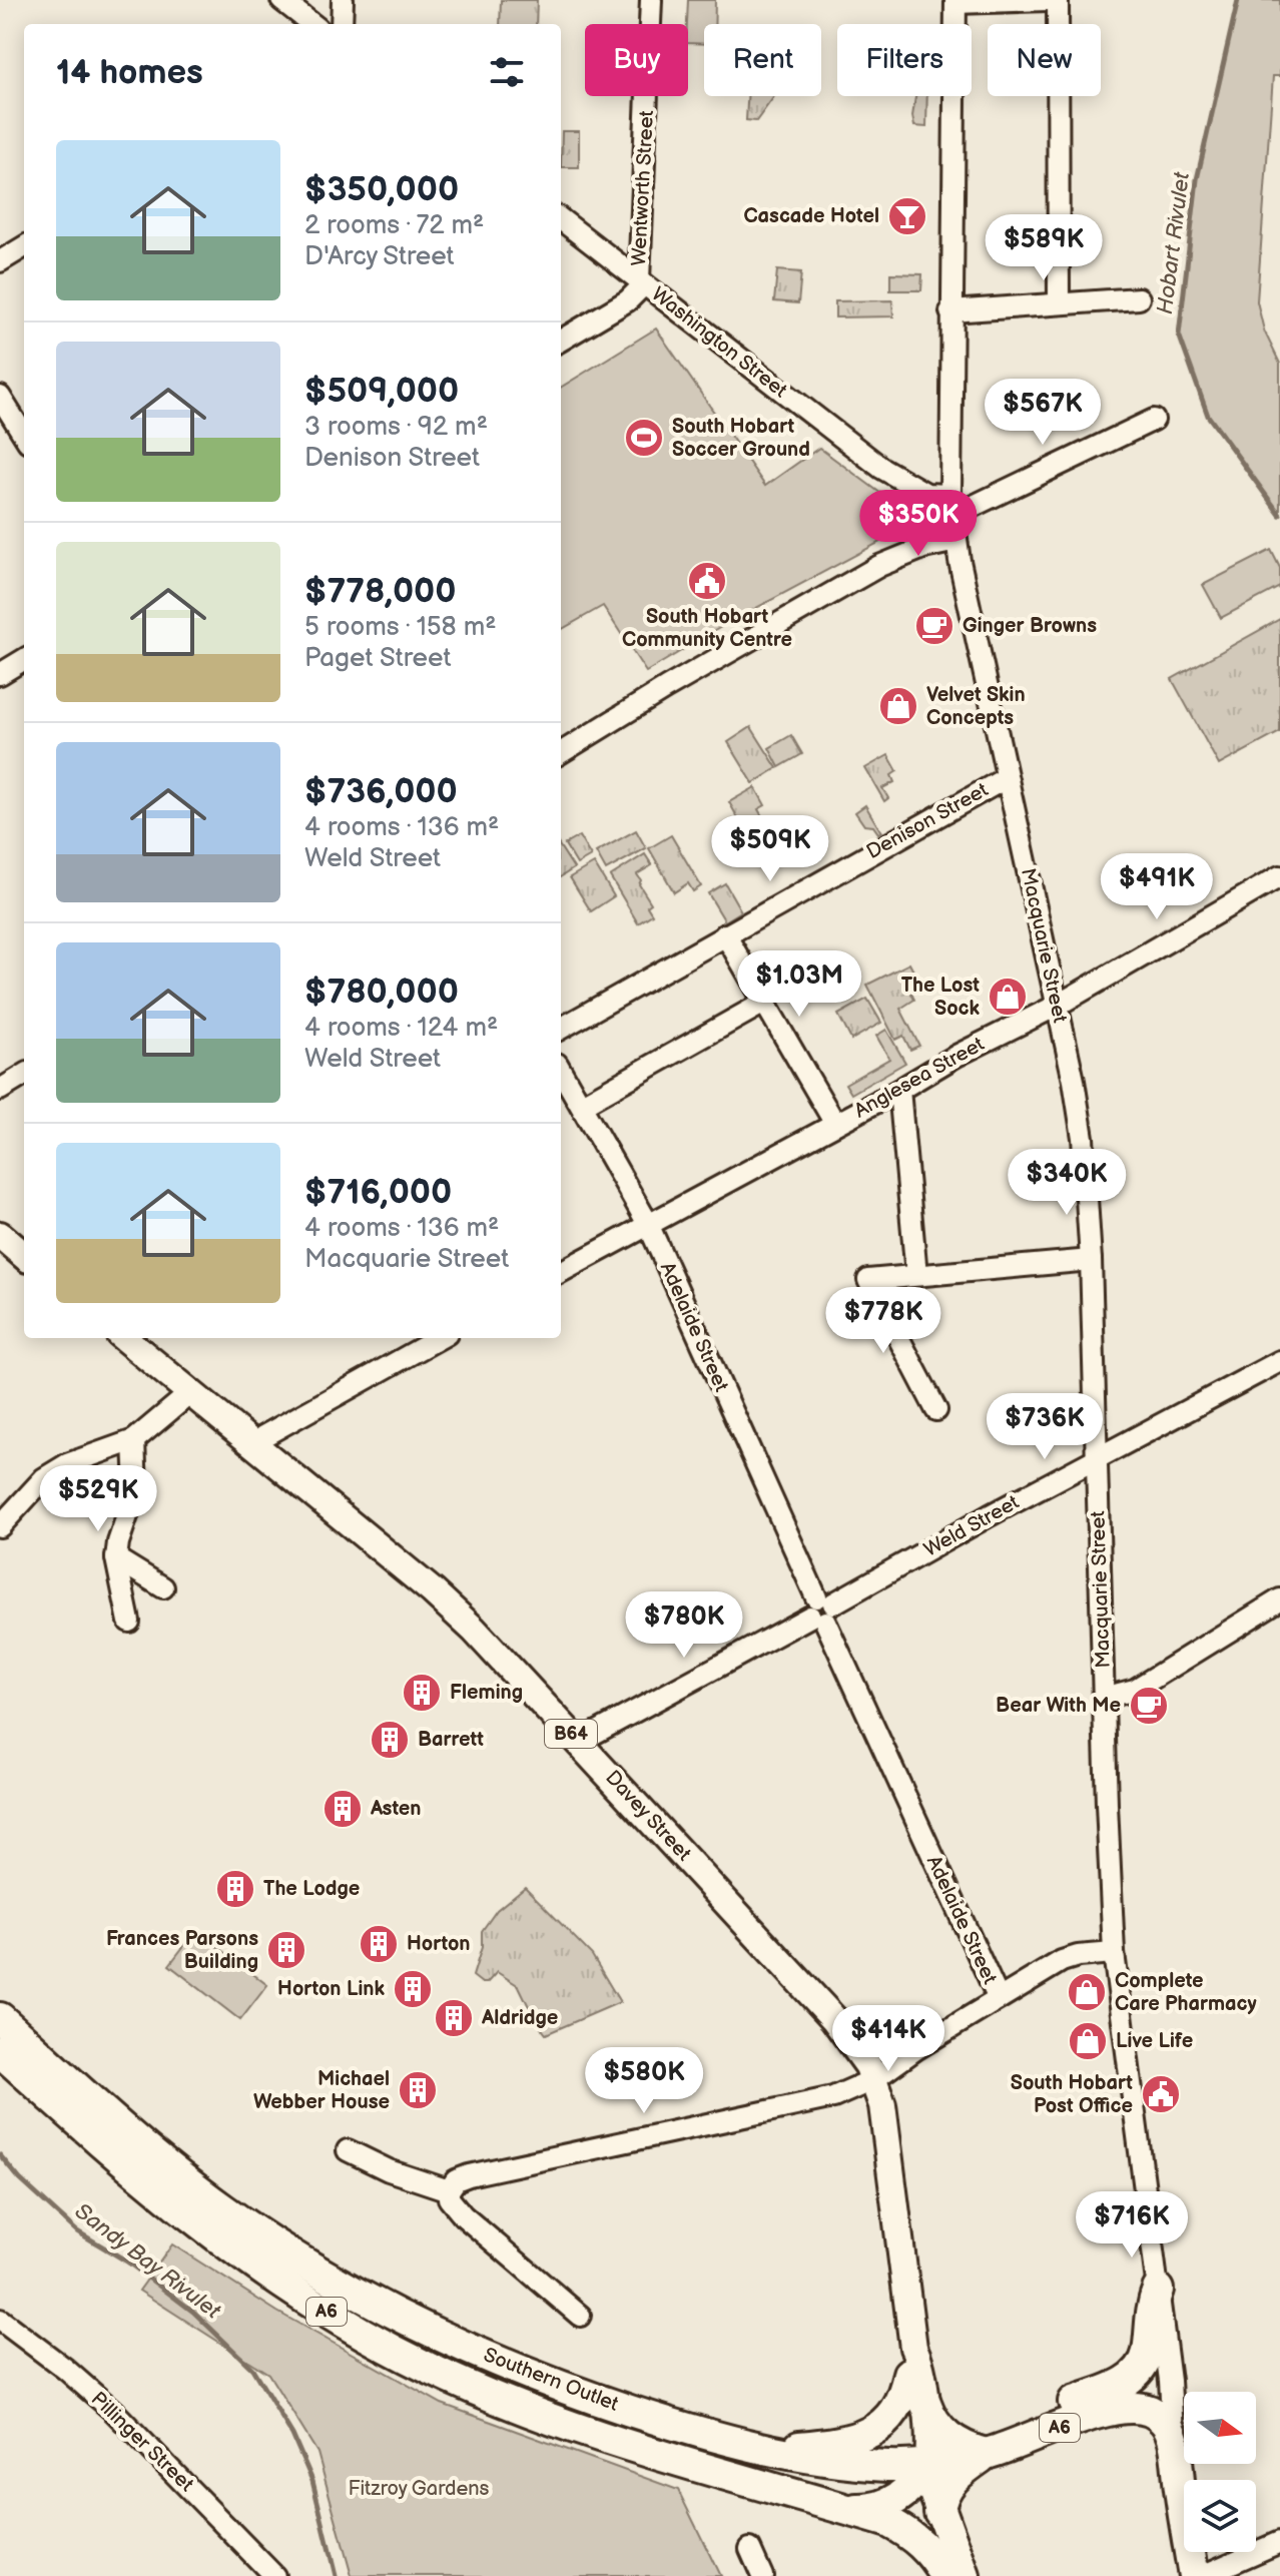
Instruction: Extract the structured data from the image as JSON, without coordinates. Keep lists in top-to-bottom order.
{
  "streets": {
    "highway": [
      "Macquarie Street",
      "Davey Street",
      "A6",
      "Southern Outlet"
    ],
    "main road": ["B64"],
    "street": [
      "Wentworth Street",
      "Washington Street",
      "Denison Street",
      "Anglesea Street",
      "Adelaide Street",
      "Weld Street",
      "Pillinger Street"
    ]
  },
  "crossings": [
    ["Wentworth Street", "Washington Street"],
    ["Washington Street", "Macquarie Street"],
    ["Denison Street", "Macquarie Street"],
    ["Macquarie Street", "Anglesea Street"],
    ["Macquarie Street", "Weld Street"],
    ["Macquarie Street", "Southern Outlet"],
    ["Anglesea Street", "Adelaide Street"],
    ["Adelaide Street", "Weld Street"],
    ["Weld Street", "Davey Street"],
    ["Davey Street", "Southern Outlet"],
    ["A6", "Southern Outlet"]
  ],
  "water": ["Hobart Rivulet", "Sandy Bay Rivulet"],
  "parks": ["Fitzroy Gardens"],
  "places": {
    "bar": ["Cascade Hotel"],
    "sports": ["South Hobart Soccer Ground"],
    "public building": ["South Hobart Community Centre", "South Hobart Post Office"],
    "cafe": ["Ginger Browns", "Bear With Me"],
    "shop": [
      "Velvet Skin Concepts",
      "The Lost Sock",
      "Complete Care Pharmacy",
      "Live Life"
    ],
    "building": [
      "Fleming",
      "Barrett",
      "Asten",
      "The Lodge",
      "Horton",
      "Frances Parsons Building",
      "Horton Link",
      "Aldridge",
      "Michael Webber House"
    ]
  },
  "north": "right",
  "page": {
    "chip": [
      "Buy",
      "Rent",
      "Filters",
      "New"
    ],
    "heading": "14 homes",
    "list": [
      {
        "name": "$350,000",
        "note": "2 rooms · 72 m² · D'Arcy Street"
      },
      {
        "name": "$509,000",
        "note": "3 rooms · 92 m² · Denison Street"
      },
      {
        "name": "$778,000",
        "note": "5 rooms · 158 m² · Paget Street"
      },
      {
        "name": "$736,000",
        "note": "4 rooms · 136 m² · Weld Street"
      },
      {
        "name": "$780,000",
        "note": "4 rooms · 124 m² · Weld Street"
      },
      {
        "name": "$716,000",
        "note": "4 rooms · 136 m² · Macquarie Street"
      }
    ],
    "price": [
      "$589K",
      "$567K",
      "$350K",
      "$509K",
      "$491K",
      "$1.03M",
      "$340K",
      "$778K",
      "$736K",
      "$529K",
      "$780K",
      "$414K",
      "$580K",
      "$716K"
    ]
  }
}
